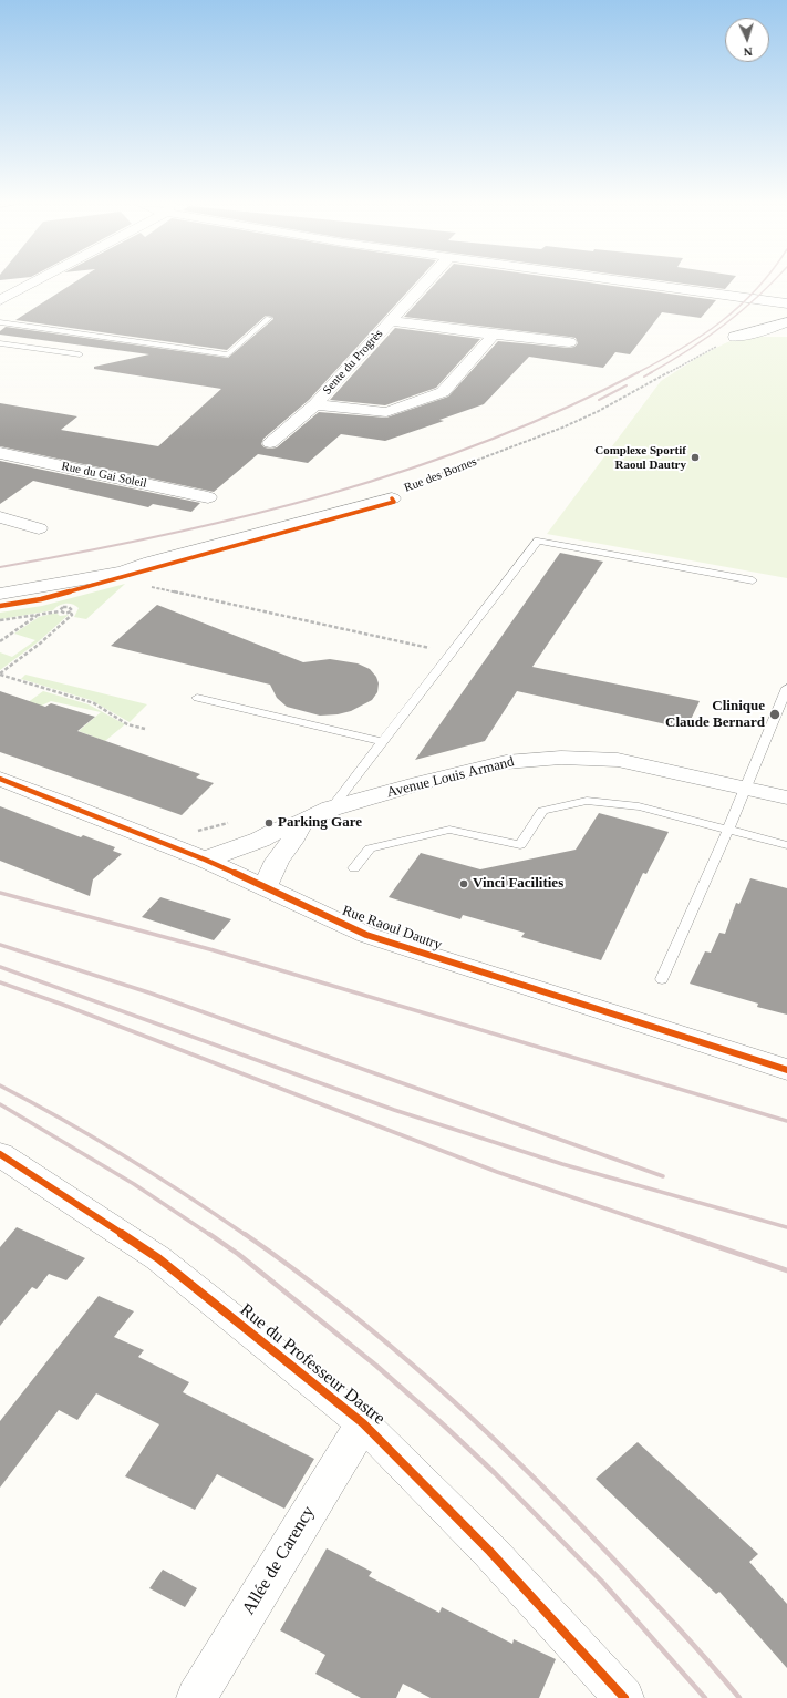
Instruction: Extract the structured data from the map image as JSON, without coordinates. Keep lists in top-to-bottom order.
{
  "streets": {
    "street": [
      "Sente du Progrès",
      "Rue du Gai Soleil",
      "Rue des Bornes",
      "Avenue Louis Armand",
      "Rue Raoul Dautry",
      "Rue du Professeur Dastre",
      "Allée de Carency"
    ]
  },
  "crossings": [
    ["Avenue Louis Armand", "Rue Raoul Dautry"],
    ["Rue du Professeur Dastre", "Allée de Carency"]
  ],
  "places": [
    "Complexe Sportif Raoul Dautry",
    "Clinique Claude Bernard",
    "Parking Gare",
    "Vinci Facilities"
  ],
  "north": "bottom"
}
